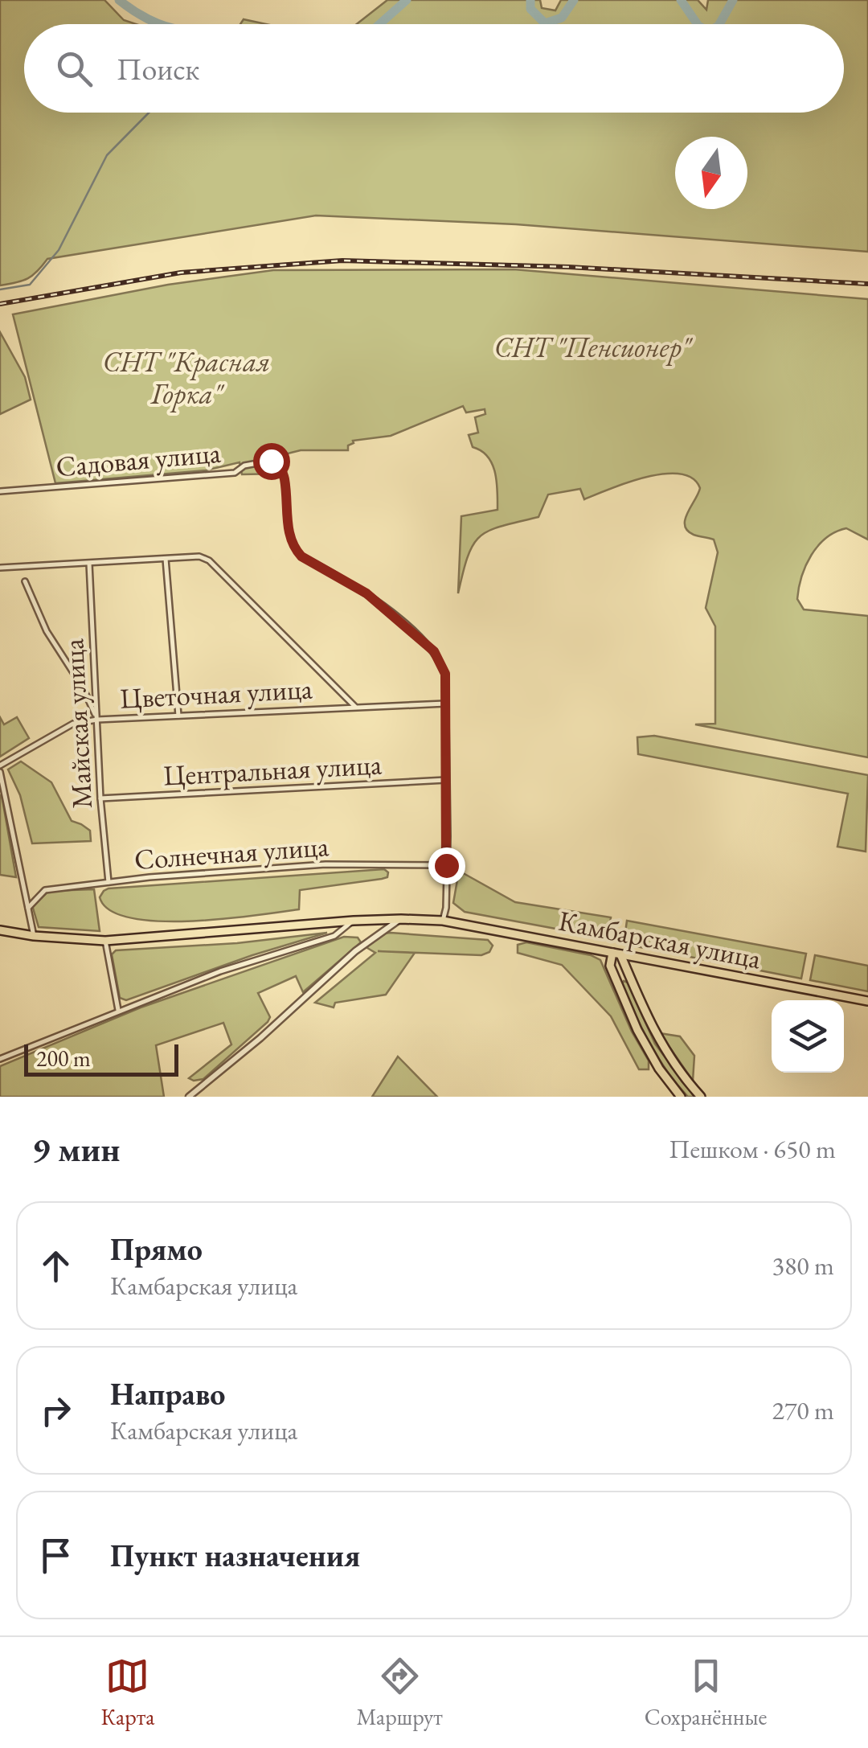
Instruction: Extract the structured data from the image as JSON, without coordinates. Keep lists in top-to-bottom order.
{
  "streets": {
    "main road": ["Камбарская улица"],
    "street": [
      "Садовая улица",
      "Цветочная улица",
      "Майская улица",
      "Центральная улица",
      "Солнечная улица"
    ]
  },
  "crossings": [
    ["Садовая улица", "Цветочная улица"],
    ["Цветочная улица", "Майская улица"],
    ["Майская улица", "Центральная улица"],
    ["Майская улица", "Солнечная улица"]
  ],
  "parks": ["СНТ \"Пенсионер\"", "СНТ \"Красная Горка\""],
  "scale_bar": "200 m",
  "north": "bottom",
  "page": {
    "search": "Поиск",
    "scale": "200 m",
    "heading": ["9 мин", "Пешком · 650 m"],
    "list": [
      ["Прямо", "Камбарская улица", "380 m"],
      ["Направо", "Камбарская улица", "270 m"],
      "Пункт назначения"
    ],
    "nav": ["Карта", "Маршрут", "Сохранённые"]
  }
}
